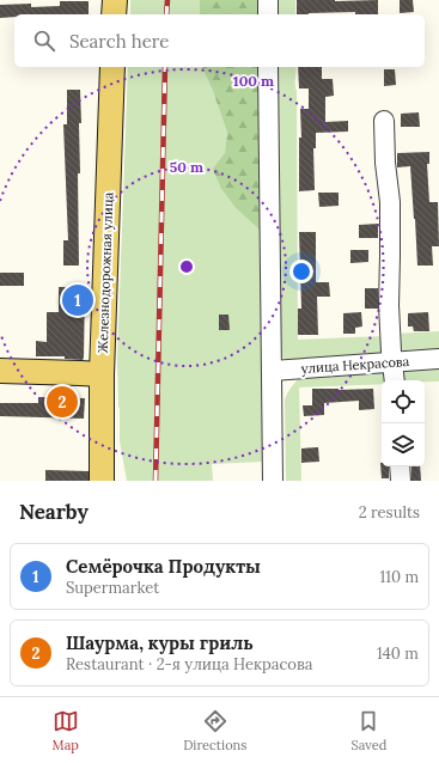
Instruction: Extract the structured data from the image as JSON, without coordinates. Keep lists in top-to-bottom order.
{
  "streets": {
    "main road": ["Железнодорожная улица"],
    "street": ["улица Некрасова"]
  },
  "page": {
    "search": "Search here",
    "pins": ["1", "2"],
    "heading": ["Nearby", "2 results"],
    "list": [
      {
        "mark": "1",
        "name": "Семёрочка Продукты",
        "note": "Supermarket",
        "value": "110 m"
      },
      {
        "mark": "2",
        "name": "Шаурма, куры гриль",
        "note": "Restaurant · 2-я улица Некрасова",
        "value": "140 m"
      }
    ],
    "nav": ["Map", "Directions", "Saved"]
  },
  "rings": ["100 m", "50 m"]
}
